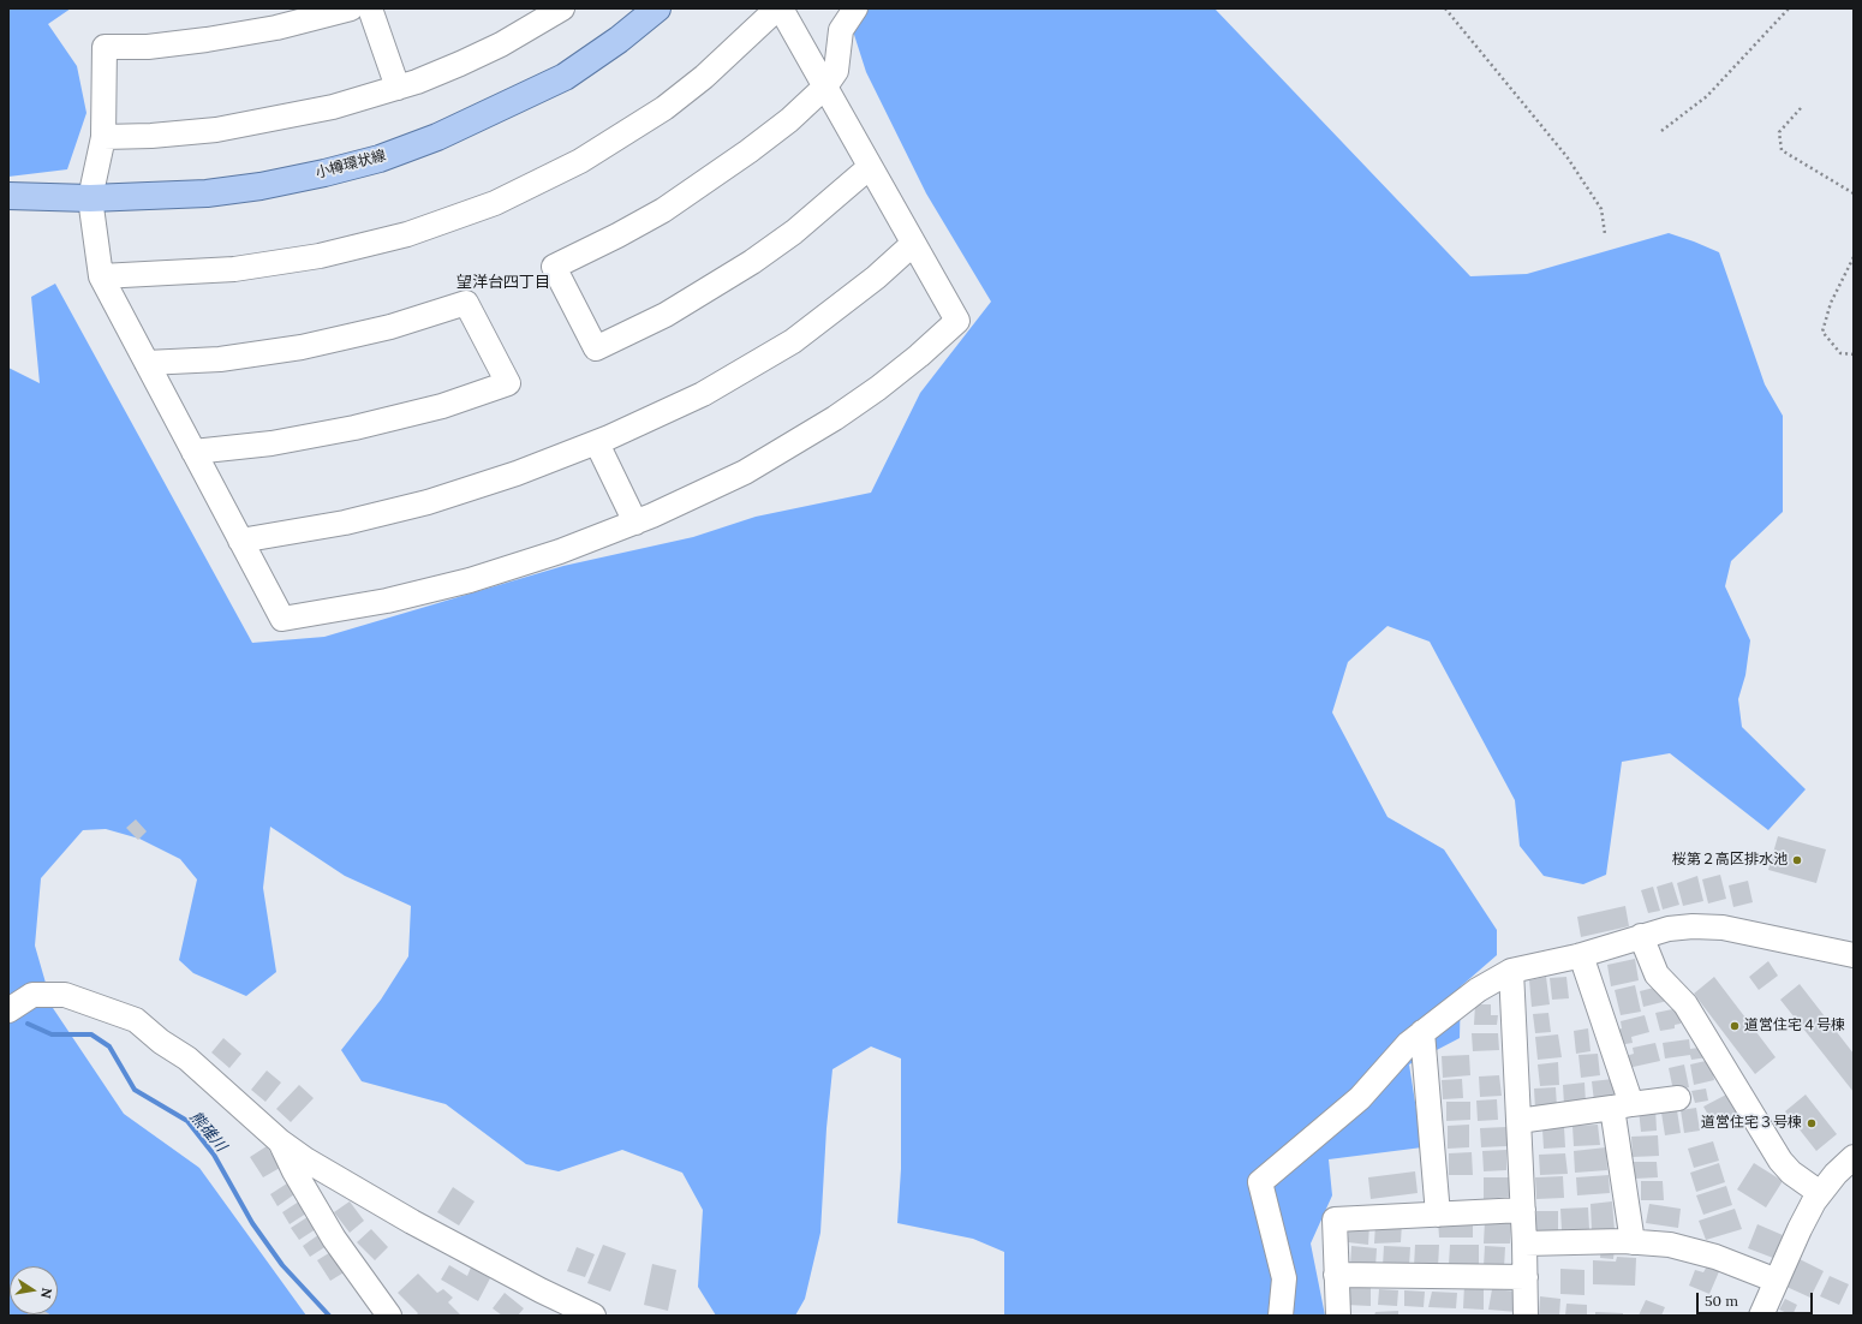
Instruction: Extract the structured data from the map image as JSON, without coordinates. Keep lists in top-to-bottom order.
{
  "streets": {
    "main road": ["小樽環状線"]
  },
  "districts": ["望洋台四丁目"],
  "water": ["熊碓川"],
  "places": ["桜第２高区排水池", "道営住宅４号棟", "道営住宅３号棟"],
  "scale_bar": "50 m",
  "north": "right"
}
